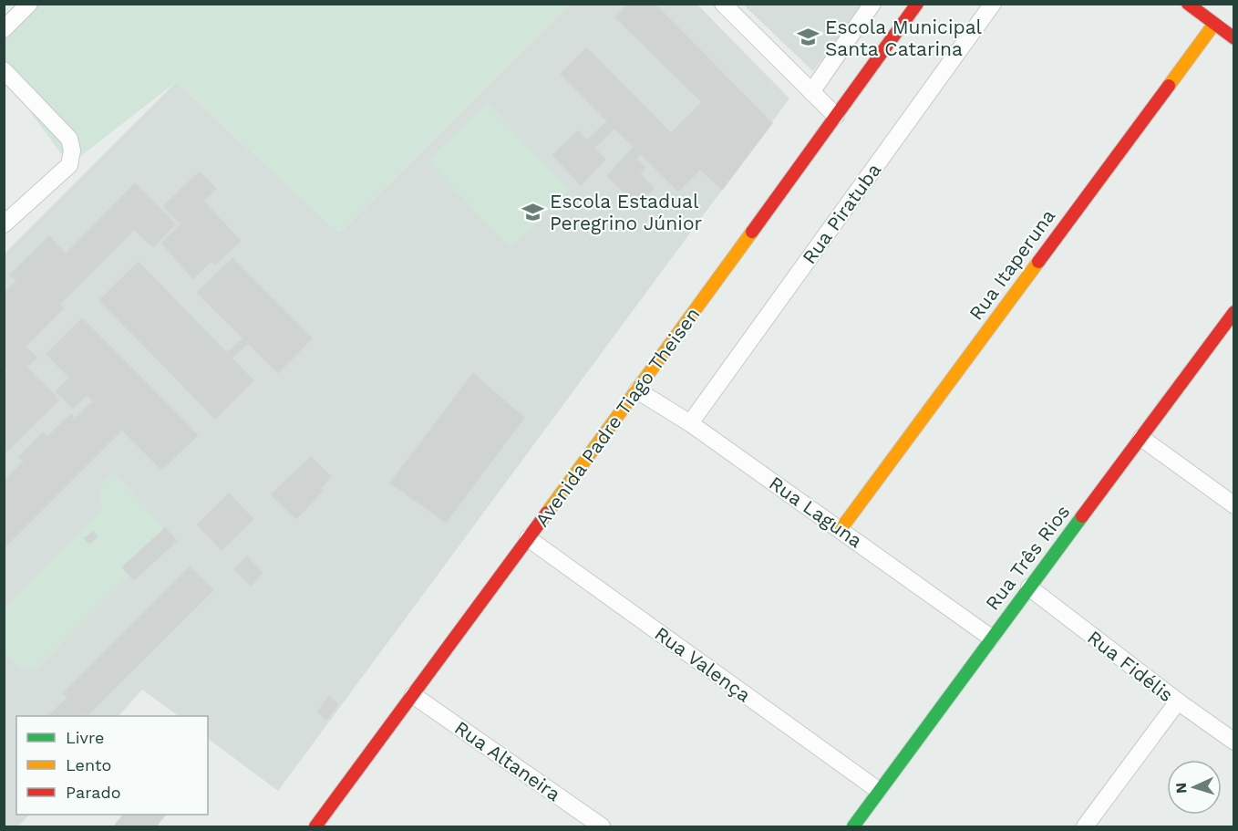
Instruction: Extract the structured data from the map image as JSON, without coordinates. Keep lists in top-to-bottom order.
{
  "streets": {
    "street": [
      "Rua Piratuba",
      "Rua Itaperuna",
      "Avenida Padre Tiago Theisen",
      "Rua Laguna",
      "Rua Três Rios",
      "Rua Valença",
      "Rua Fidélis",
      "Rua Altaneira"
    ]
  },
  "crossings": [
    ["Rua Piratuba", "Rua Laguna"],
    ["Rua Itaperuna", "Rua Laguna"],
    ["Avenida Padre Tiago Theisen", "Rua Laguna"],
    ["Avenida Padre Tiago Theisen", "Rua Valença"],
    ["Avenida Padre Tiago Theisen", "Rua Altaneira"],
    ["Rua Laguna", "Rua Três Rios"],
    ["Rua Três Rios", "Rua Valença"],
    ["Rua Três Rios", "Rua Fidélis"]
  ],
  "places": {
    "school or university": ["Escola Municipal Santa Catarina", "Escola Estadual Peregrino Júnior"]
  },
  "legend": ["Livre", "Lento", "Parado"],
  "north": "left"
}
